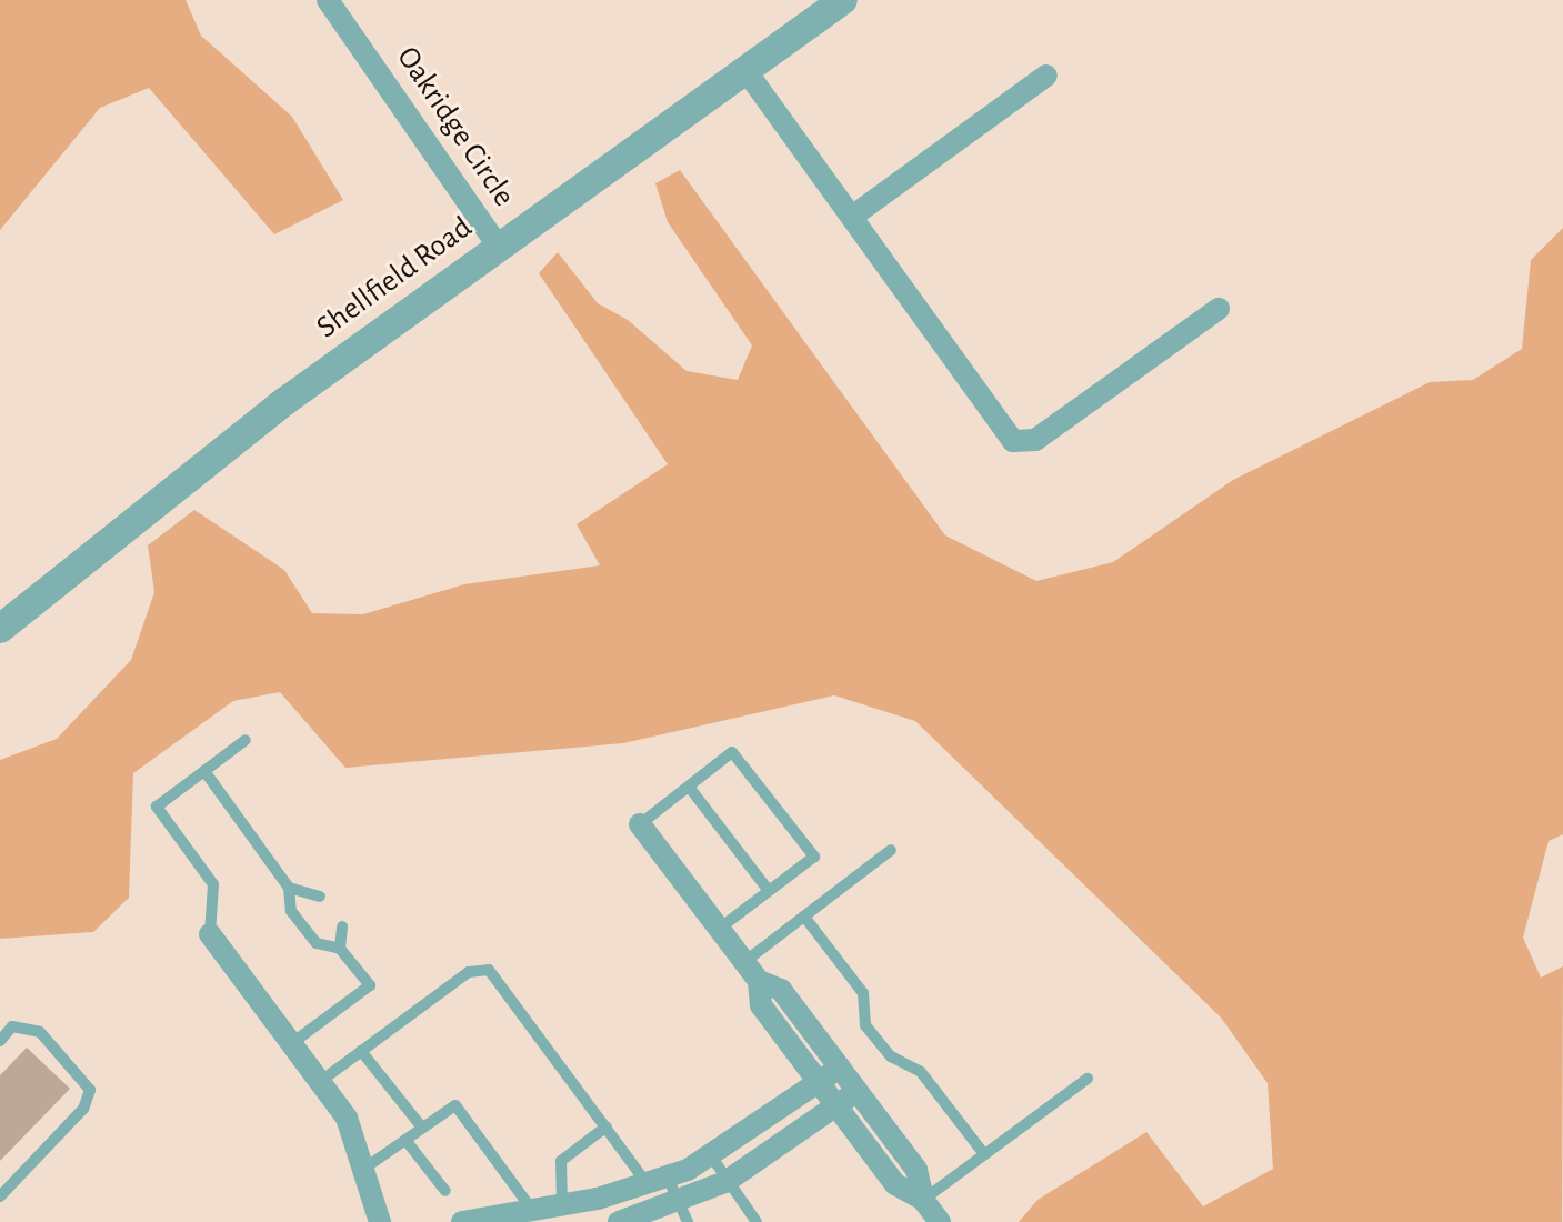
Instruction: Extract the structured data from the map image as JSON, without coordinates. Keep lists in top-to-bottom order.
{
  "streets": {
    "street": ["Oakridge Circle", "Shellfield Road"]
  },
  "crossings": [
    ["Oakridge Circle", "Shellfield Road"]
  ]
}
